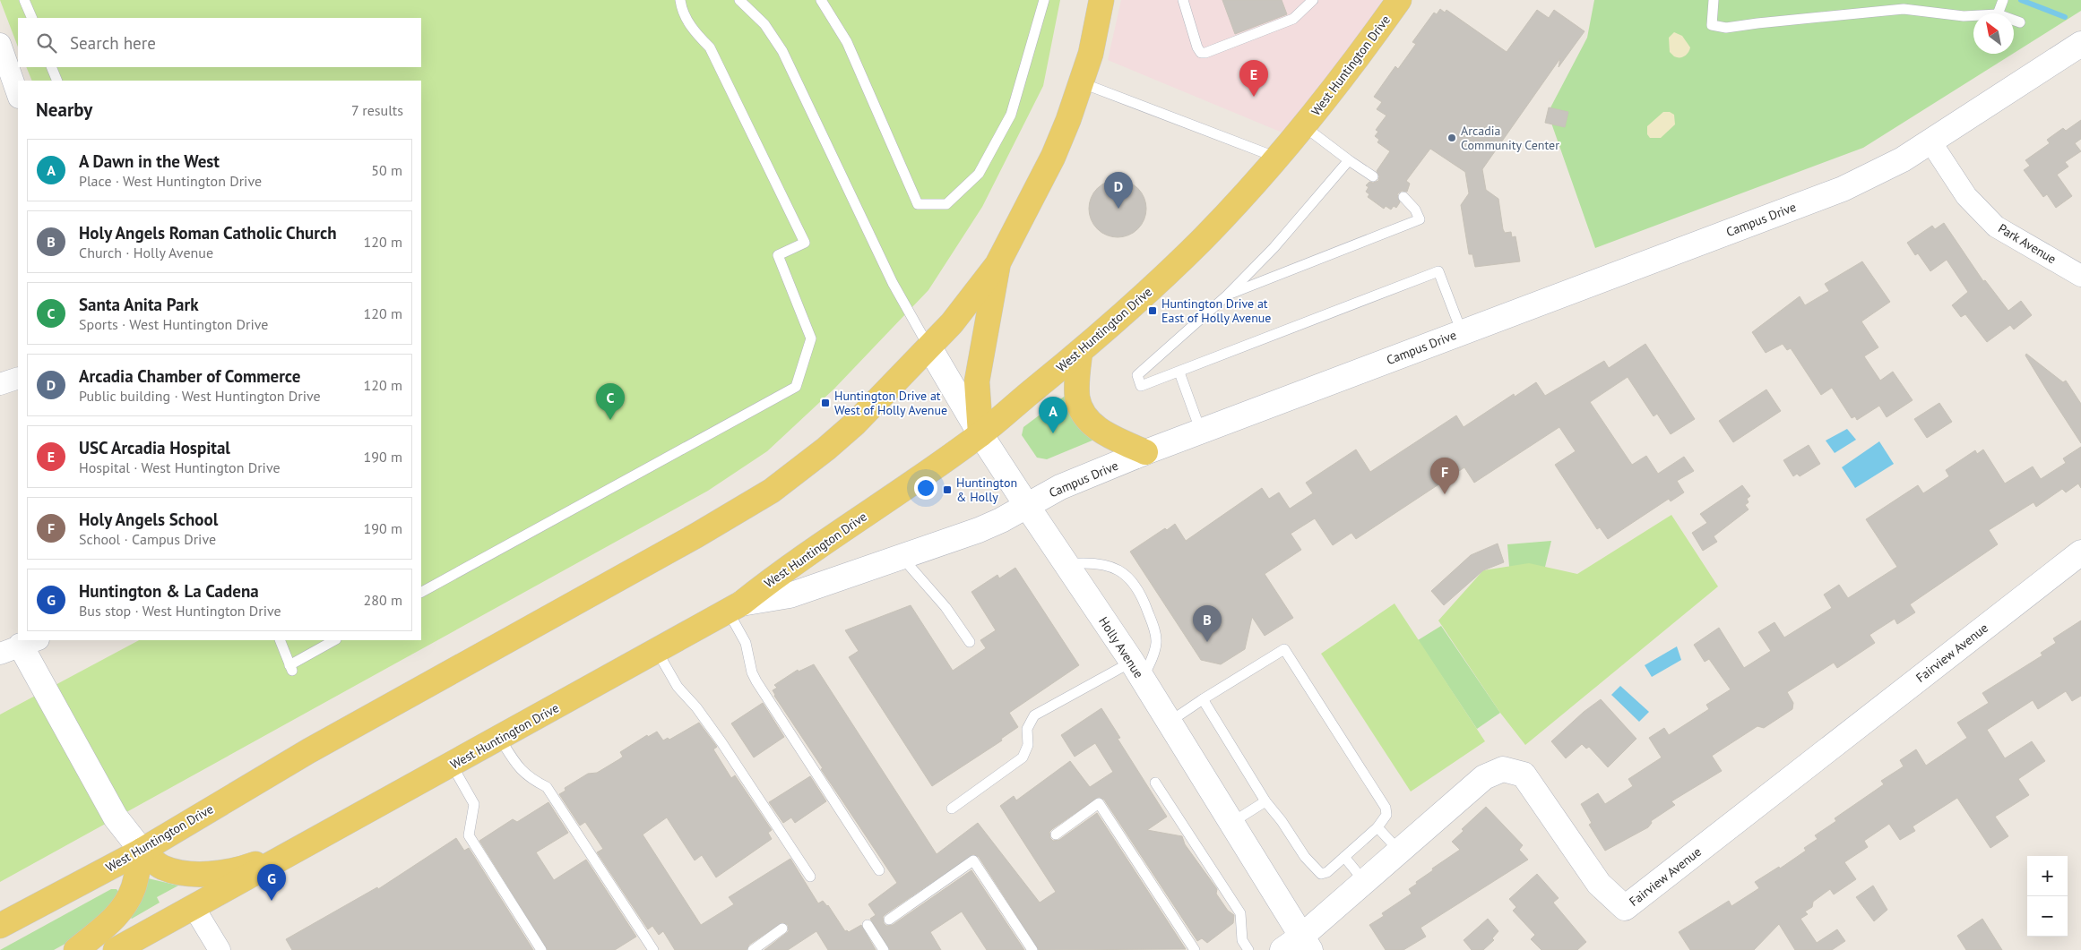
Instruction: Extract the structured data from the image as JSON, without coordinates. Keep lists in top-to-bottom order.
{
  "streets": {
    "main road": ["West Huntington Drive"],
    "street": [
      "Campus Drive",
      "Park Avenue",
      "Holly Avenue",
      "Fairview Avenue"
    ]
  },
  "crossings": [
    ["West Huntington Drive", "Campus Drive"],
    ["West Huntington Drive", "Holly Avenue"],
    ["Campus Drive", "Park Avenue"],
    ["Campus Drive", "Holly Avenue"],
    ["Holly Avenue", "Fairview Avenue"]
  ],
  "places": {
    "other": ["Arcadia Community Center"],
    "transit": ["Huntington Drive at East of Holly Avenue", "Huntington Drive at West of Holly Avenue", "Huntington & Holly"]
  },
  "north": "top left",
  "page": {
    "search": "Search here",
    "pins": [
      "E",
      "D",
      "C",
      "A",
      "F",
      "B",
      "G"
    ],
    "heading": ["Nearby", "7 results"],
    "list": [
      {
        "mark": "A",
        "name": "A Dawn in the West",
        "note": "Place · West Huntington Drive",
        "value": "50 m"
      },
      {
        "mark": "B",
        "name": "Holy Angels Roman Catholic Church",
        "note": "Church · Holly Avenue",
        "value": "120 m"
      },
      {
        "mark": "C",
        "name": "Santa Anita Park",
        "note": "Sports · West Huntington Drive",
        "value": "120 m"
      },
      {
        "mark": "D",
        "name": "Arcadia Chamber of Commerce",
        "note": "Public building · West Huntington Drive",
        "value": "120 m"
      },
      {
        "mark": "E",
        "name": "USC Arcadia Hospital",
        "note": "Hospital · West Huntington Drive",
        "value": "190 m"
      },
      {
        "mark": "F",
        "name": "Holy Angels School",
        "note": "School · Campus Drive",
        "value": "190 m"
      },
      {
        "mark": "G",
        "name": "Huntington & La Cadena",
        "note": "Bus stop · West Huntington Drive",
        "value": "280 m"
      }
    ],
    "map_buttons": ["+", "−"]
  }
}
